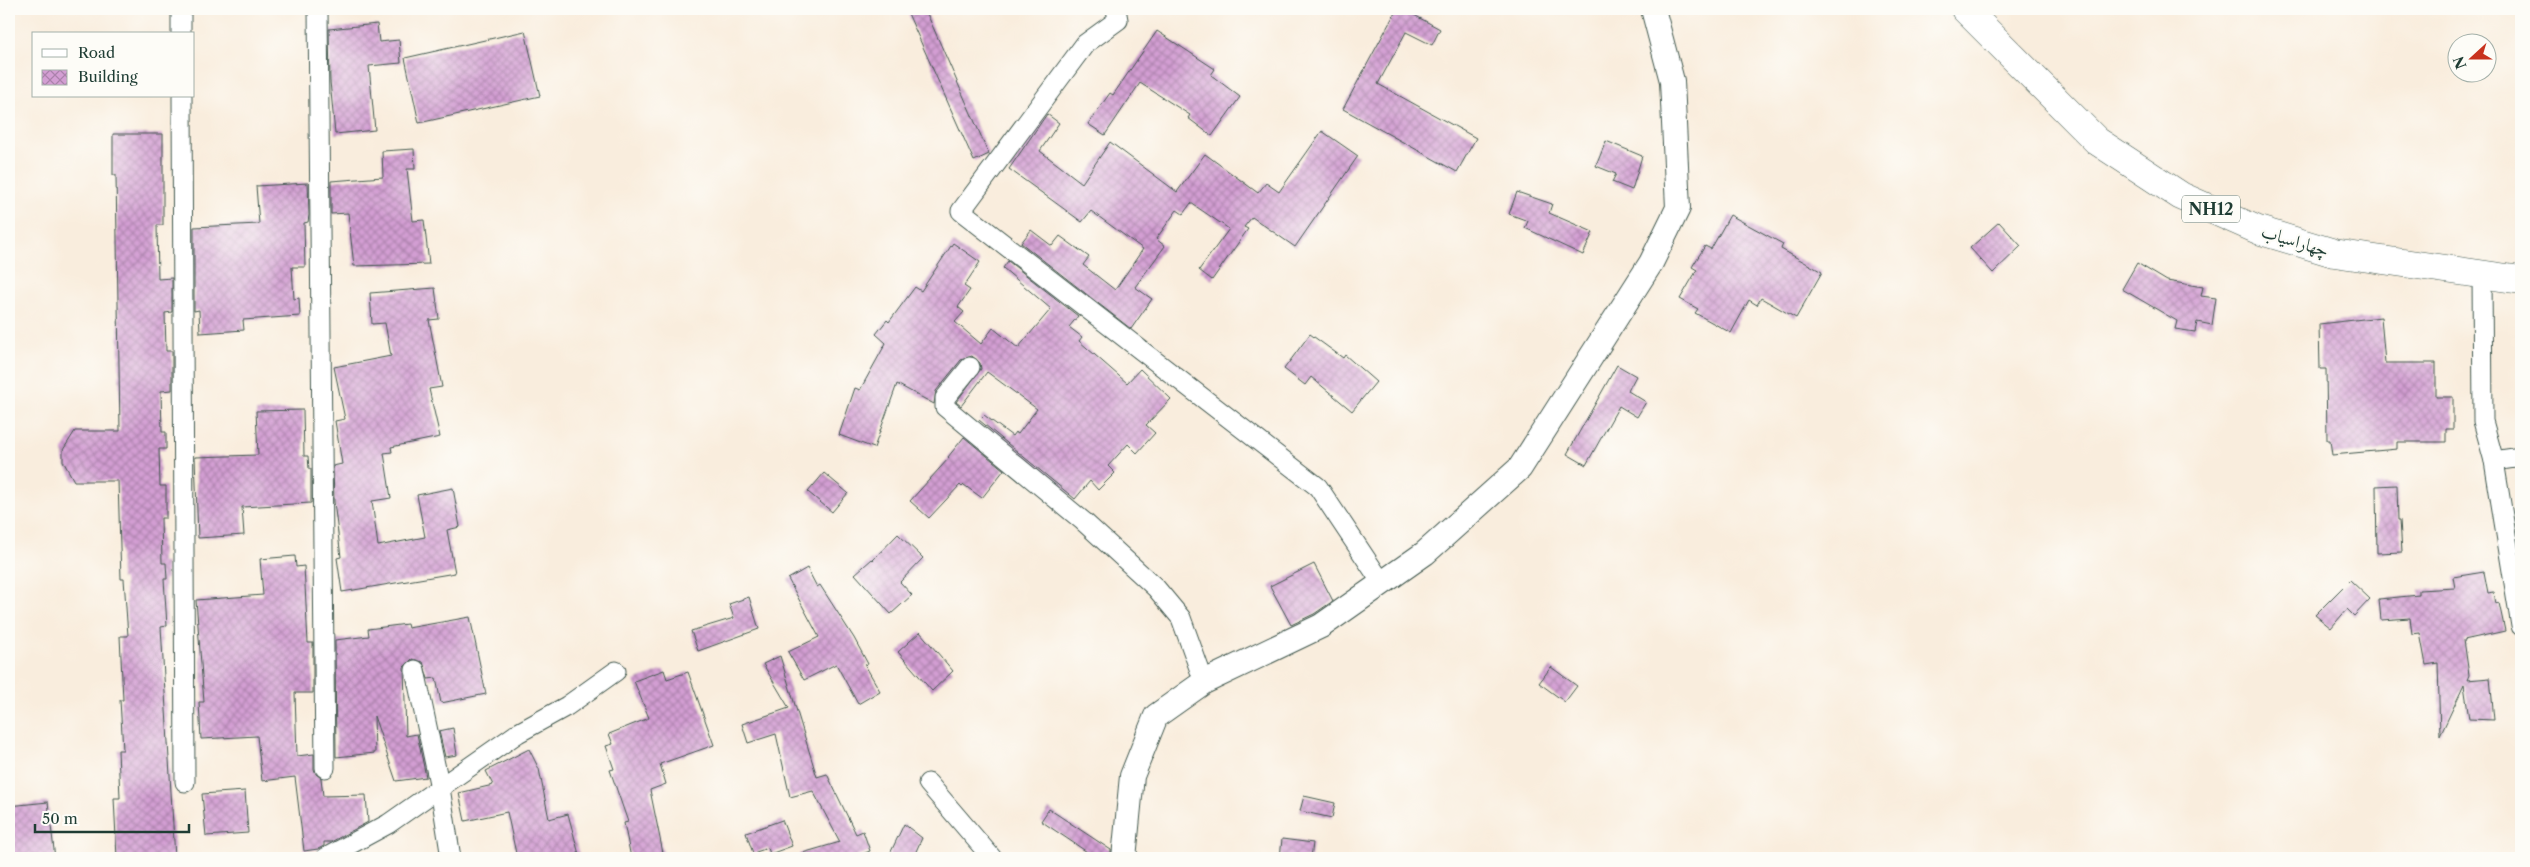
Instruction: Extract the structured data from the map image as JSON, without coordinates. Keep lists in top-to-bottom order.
{
  "streets": {
    "highway": ["NH12", "چهاراسیاب"]
  },
  "legend": ["Road", "Building"],
  "scale_bar": "50 m",
  "north": "left"
}
